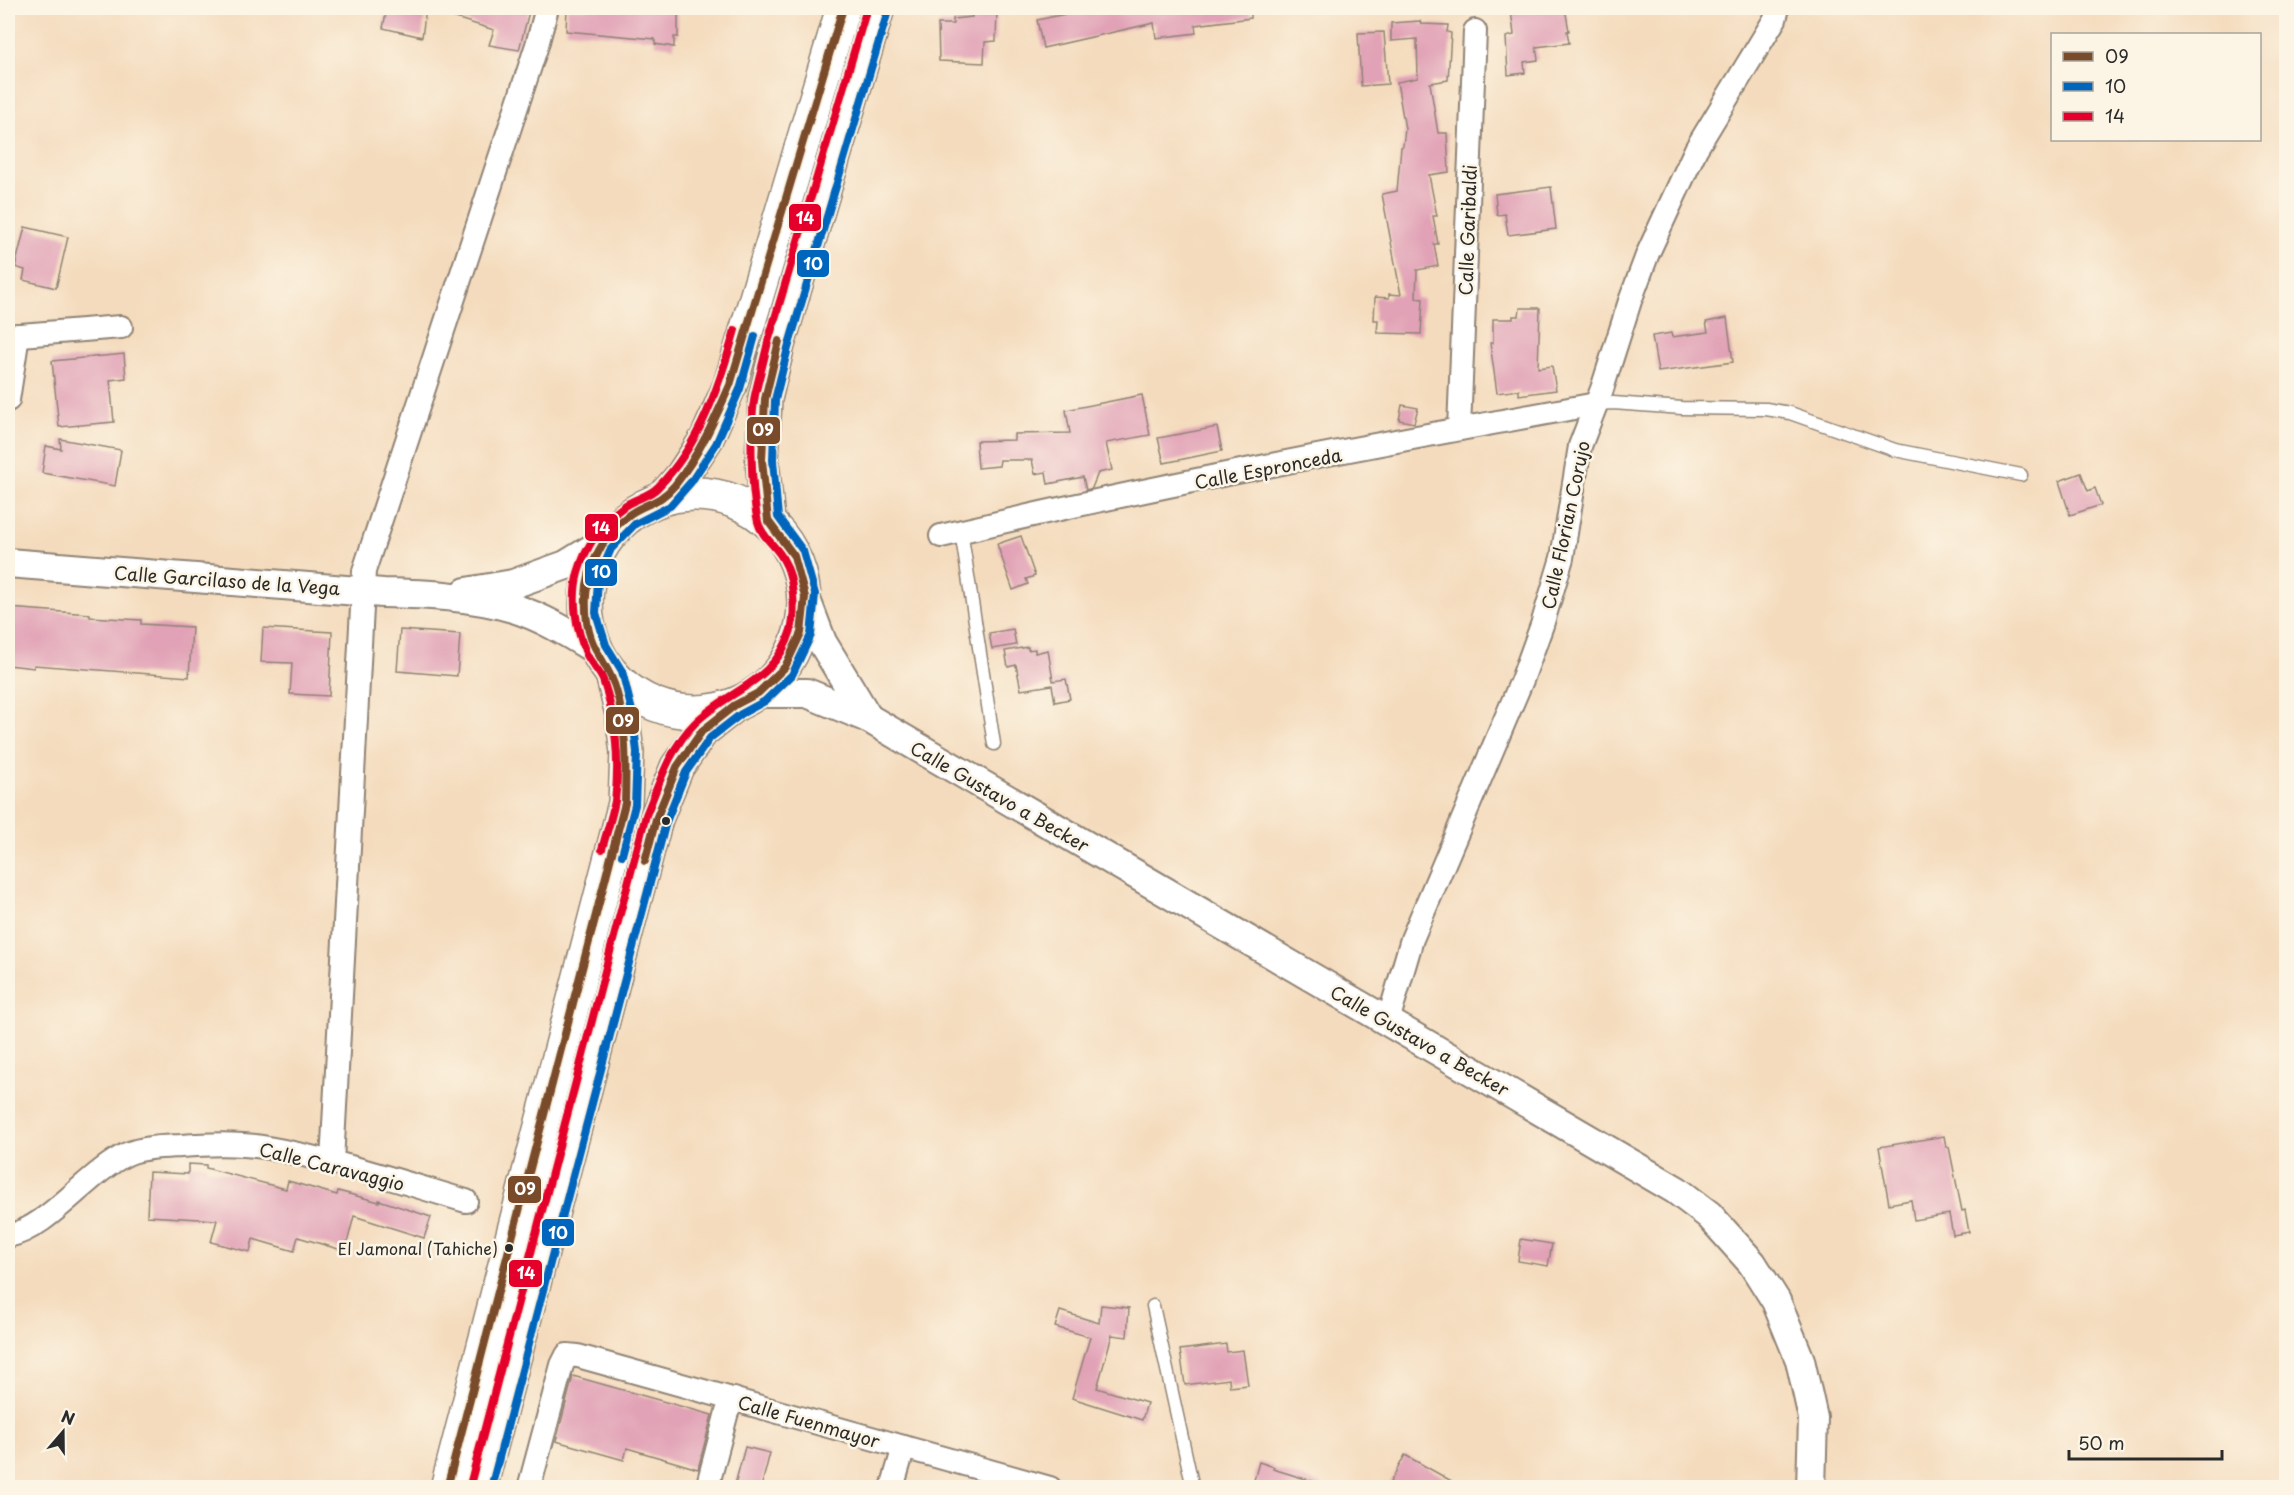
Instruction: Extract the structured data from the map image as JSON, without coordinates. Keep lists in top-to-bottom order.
{
  "streets": {
    "street": [
      "Calle Garibaldi",
      "Calle Espronceda",
      "Calle Florian Corujo",
      "Calle Garcilaso de la Vega",
      "Calle Gustavo a Becker",
      "Calle Caravaggio",
      "Calle Fuenmayor"
    ]
  },
  "crossings": [
    ["Calle Garibaldi", "Calle Espronceda"],
    ["Calle Espronceda", "Calle Florian Corujo"],
    ["Calle Florian Corujo", "Calle Gustavo a Becker"]
  ],
  "places": ["El Jamonal (Tahiche)"],
  "lines": ["transit line 09", "transit line 14", "transit line 10"],
  "legend": ["09", "10", "14"],
  "scale_bar": "50 m",
  "north": "top"
}
